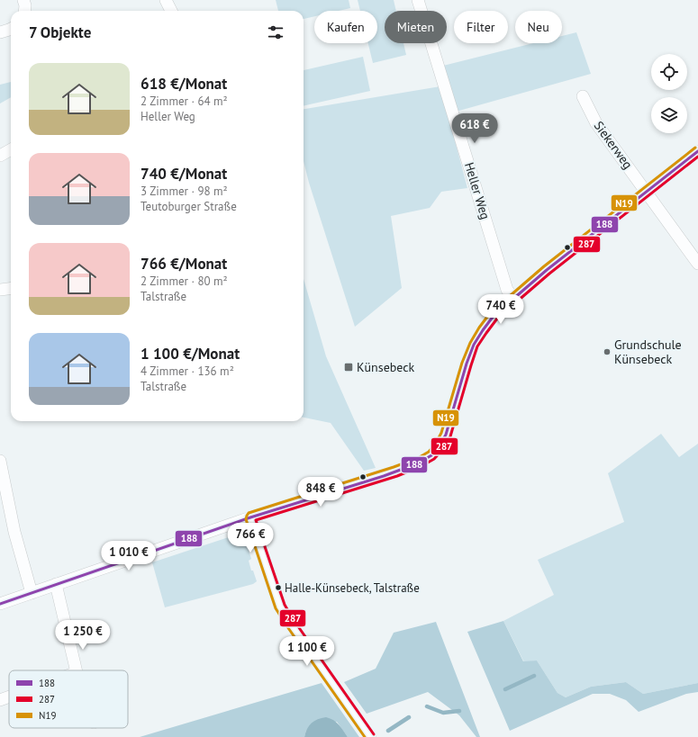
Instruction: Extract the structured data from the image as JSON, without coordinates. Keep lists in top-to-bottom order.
{
  "streets": {
    "street": ["Siekerweg", "Heller Weg"]
  },
  "places": {
    "other": ["Grundschule Künsebeck", "Halle-Künsebeck, Talstraße"],
    "transit": ["Künsebeck"]
  },
  "lines": ["transit line N19", "transit line 188", "transit line 287"],
  "legend": ["188", "287", "N19"],
  "page": {
    "chip": [
      "Kaufen",
      "Mieten",
      "Filter",
      "Neu"
    ],
    "heading": "7 Objekte",
    "list": [
      {
        "name": "618 €/Monat",
        "note": "2 Zimmer · 64 m² · Heller Weg"
      },
      {
        "name": "740 €/Monat",
        "note": "3 Zimmer · 98 m² · Teutoburger Straße"
      },
      {
        "name": "766 €/Monat",
        "note": "2 Zimmer · 80 m² · Talstraße"
      },
      {
        "name": "1 100 €/Monat",
        "note": "4 Zimmer · 136 m² · Talstraße"
      }
    ],
    "price": [
      "618 €",
      "740 €",
      "848 €",
      "766 €",
      "1 010 €",
      "1 250 €",
      "1 100 €"
    ]
  }
}
